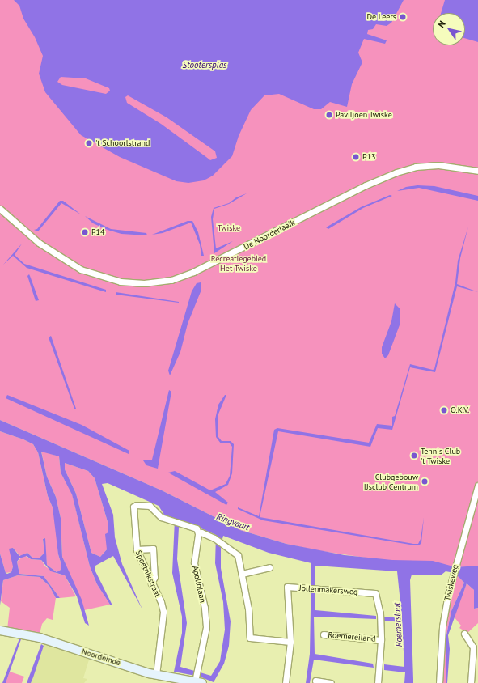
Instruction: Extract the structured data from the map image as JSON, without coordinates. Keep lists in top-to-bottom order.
{
  "streets": {
    "street": [
      "De Noorderlaaik",
      "Spoetnikstraat",
      "Twiskeweg",
      "Apollolaan",
      "Jollenmakersweg",
      "Roemereiland",
      "Noordeinde"
    ]
  },
  "crossings": [
    ["Spoetnikstraat", "Apollolaan"],
    ["Spoetnikstraat", "Noordeinde"],
    ["Apollolaan", "Noordeinde"],
    ["Jollenmakersweg", "Roemereiland"]
  ],
  "water": ["Stootersplas", "Ringvaart", "Roemersloot"],
  "parks": ["Twiske", "Recreatiegebied Het Twiske"],
  "places": [
    "De Leers",
    "Paviljoen Twiske",
    "'t Schoorlstrand",
    "P13",
    "P14",
    "O.K.V.",
    "Tennis Club 't Twiske",
    "Clubgebouw IJsclub Centrum"
  ],
  "north": "top left"
}
